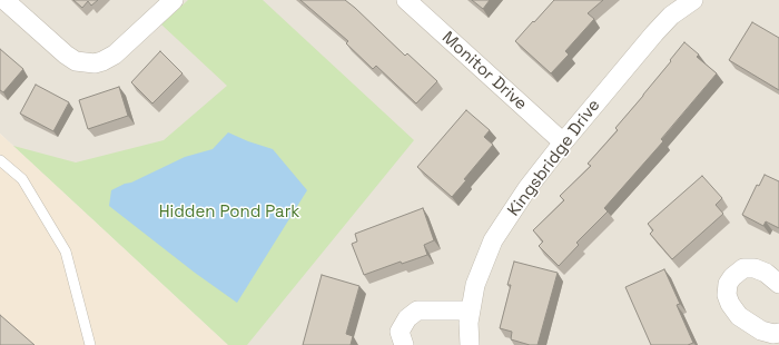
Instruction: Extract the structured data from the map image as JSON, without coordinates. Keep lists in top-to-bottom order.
{
  "streets": {
    "street": ["Monitor Drive", "Kingsbridge Drive"]
  },
  "crossings": [
    ["Monitor Drive", "Kingsbridge Drive"]
  ],
  "parks": ["Hidden Pond Park"]
}
